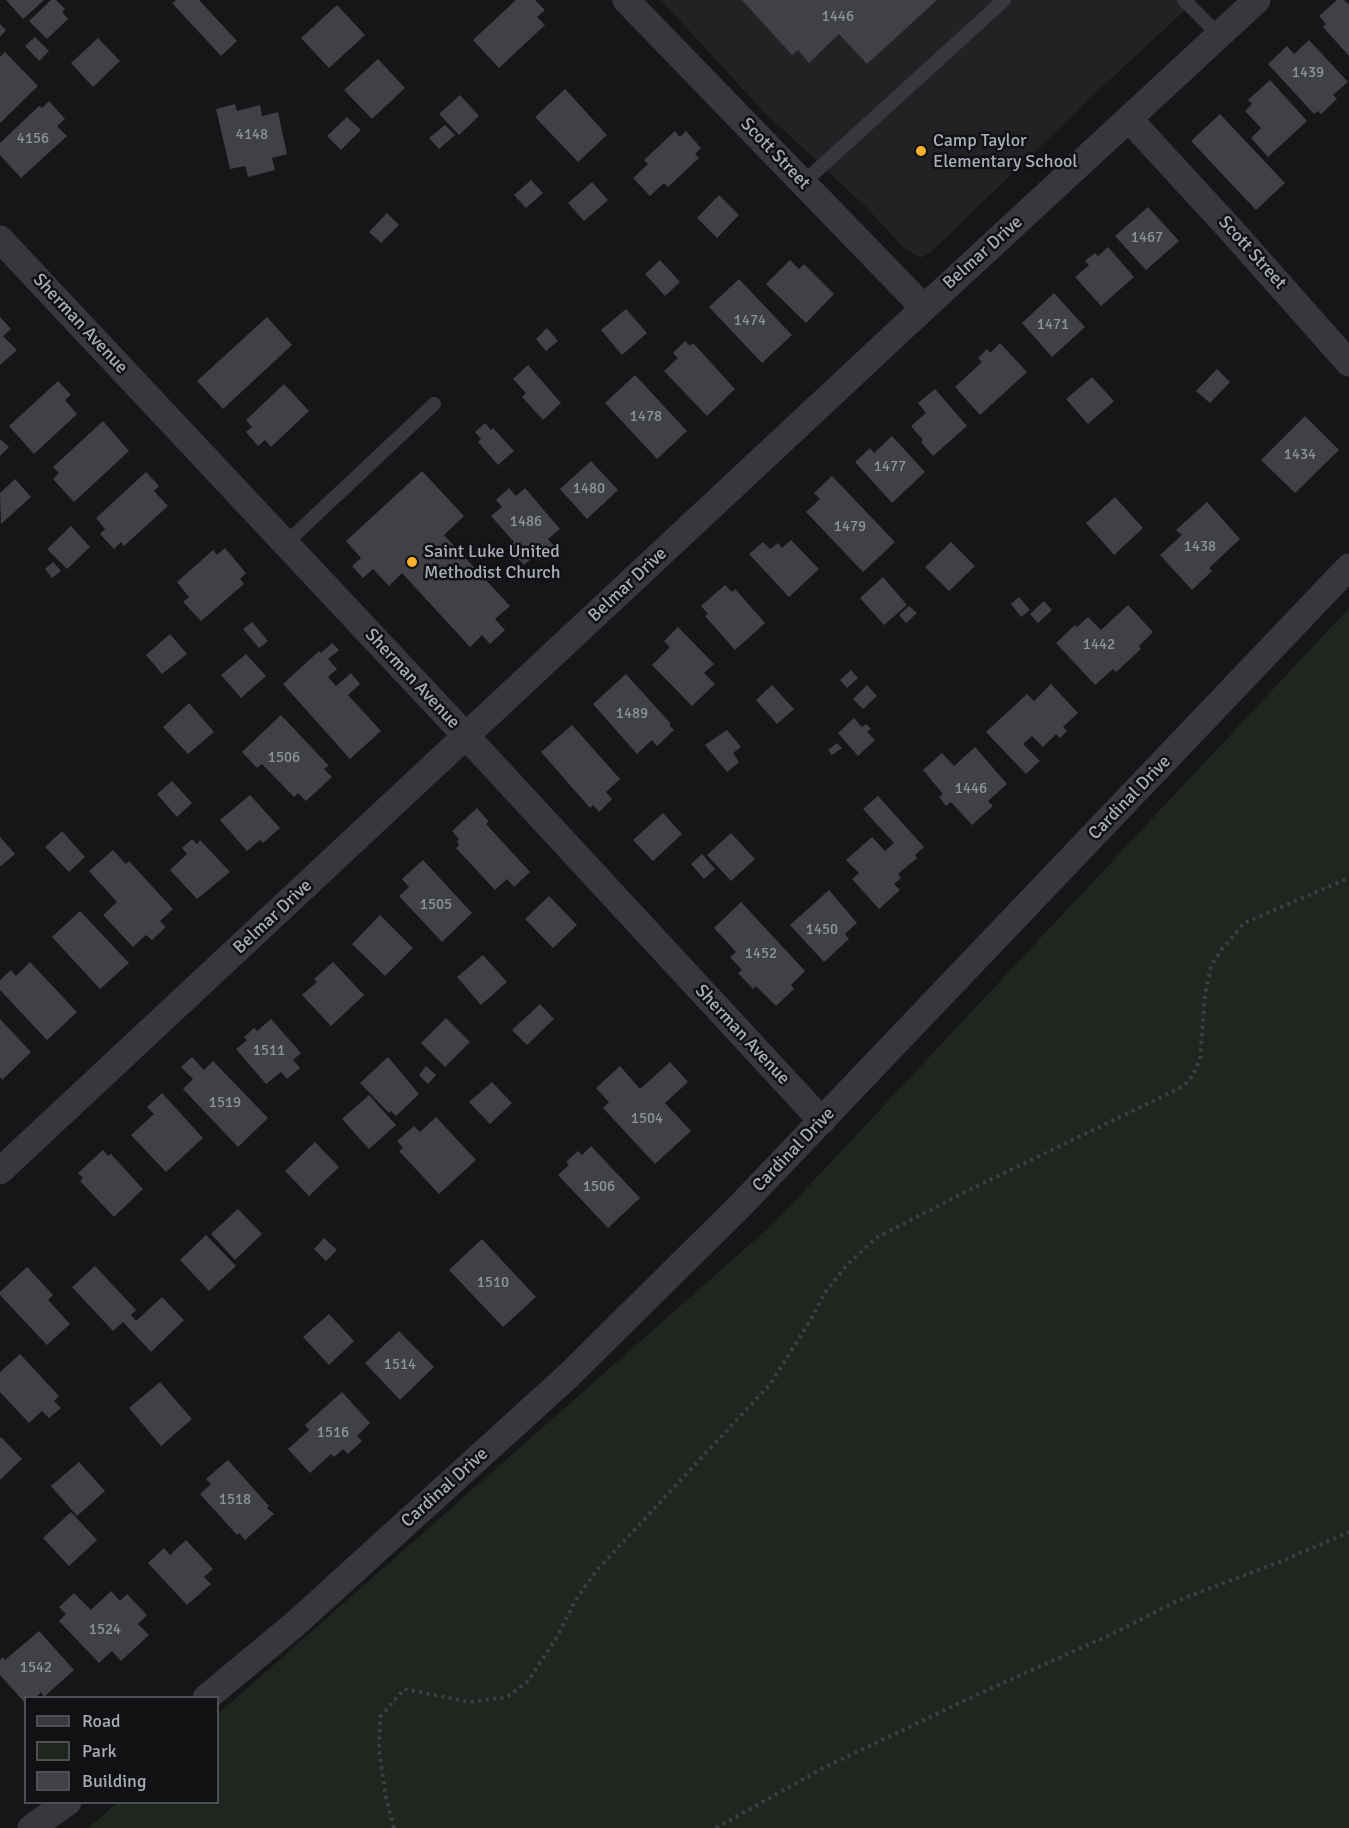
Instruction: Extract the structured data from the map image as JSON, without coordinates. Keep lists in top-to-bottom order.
{
  "streets": {
    "street": [
      "Scott Street",
      "Belmar Drive",
      "Sherman Avenue",
      "Cardinal Drive"
    ]
  },
  "crossings": [
    ["Scott Street", "Belmar Drive"],
    ["Belmar Drive", "Sherman Avenue"],
    ["Sherman Avenue", "Cardinal Drive"]
  ],
  "places": ["Camp Taylor Elementary School", "Saint Luke United Methodist Church"],
  "house_numbers": [
    "1446",
    "1439",
    "4148",
    "4156",
    "1467",
    "1474",
    "1471",
    "1478",
    "1434",
    "1477",
    "1480",
    "1486",
    "1479",
    "1438",
    "1442",
    "1489",
    "1506",
    "1446",
    "1505",
    "1450",
    "1452",
    "1511",
    "1519",
    "1504",
    "1506",
    "1510",
    "1514",
    "1516",
    "1518",
    "1524",
    "1542"
  ],
  "legend": ["Road", "Park", "Building"]
}
